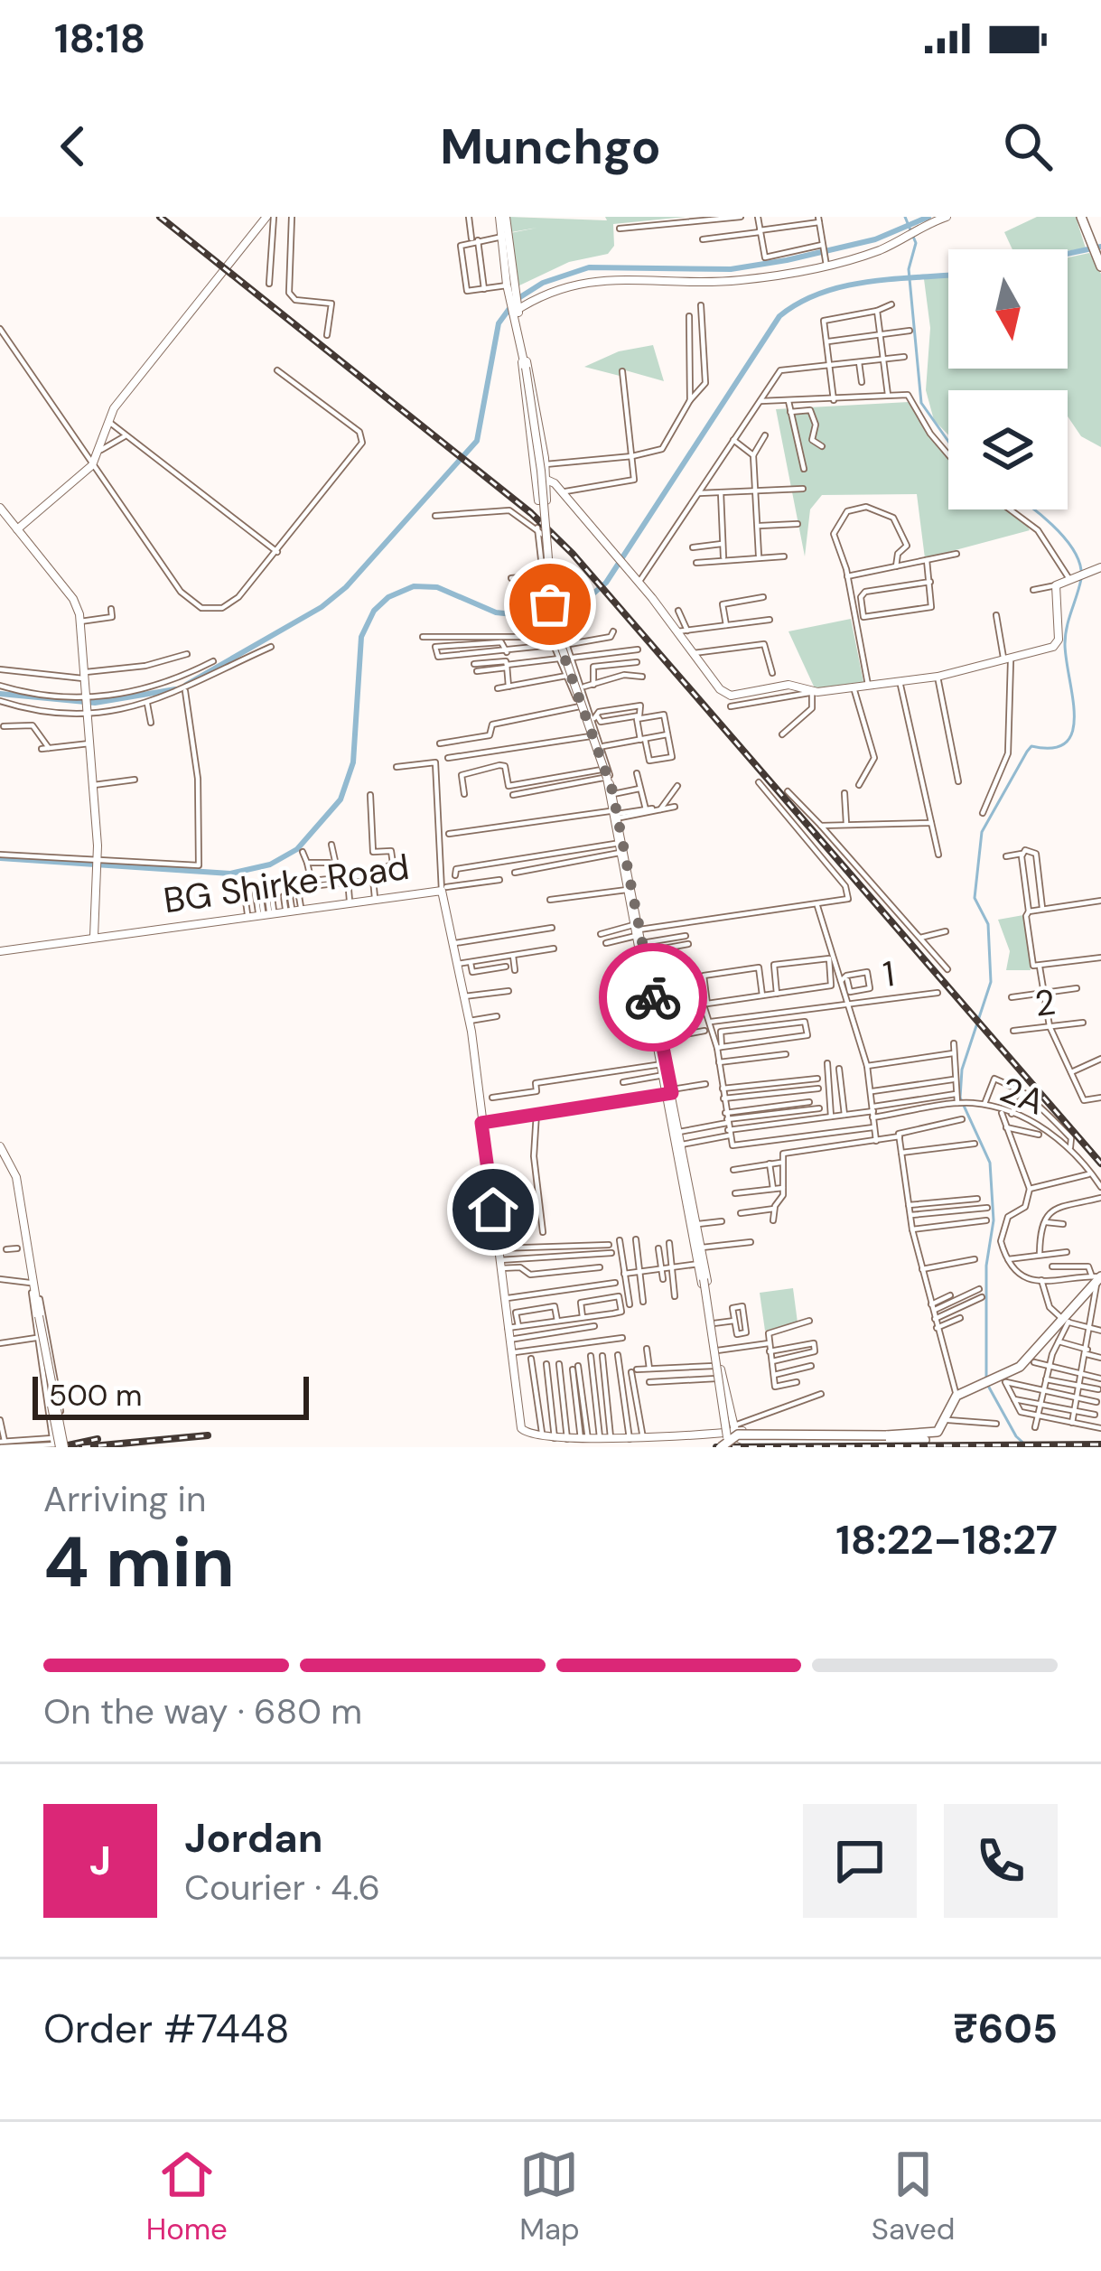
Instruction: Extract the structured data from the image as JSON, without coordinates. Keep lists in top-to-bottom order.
{
  "streets": {
    "street": [
      "BG Shirke Road",
      "1",
      "2",
      "2A"
    ]
  },
  "scale_bar": "500 m",
  "north": "bottom",
  "page": {
    "status": "18:18",
    "header": "Munchgo",
    "scale": "500 m",
    "heading": ["4 min", "Arriving in", "18:22–18:27"],
    "panel": [
      "Jordan",
      "Courier · 4.6",
      "Order #7448",
      "₹605"
    ],
    "bar": "On the way · 680 m",
    "round": "J",
    "tabs": ["Home", "Map", "Saved"]
  }
}
